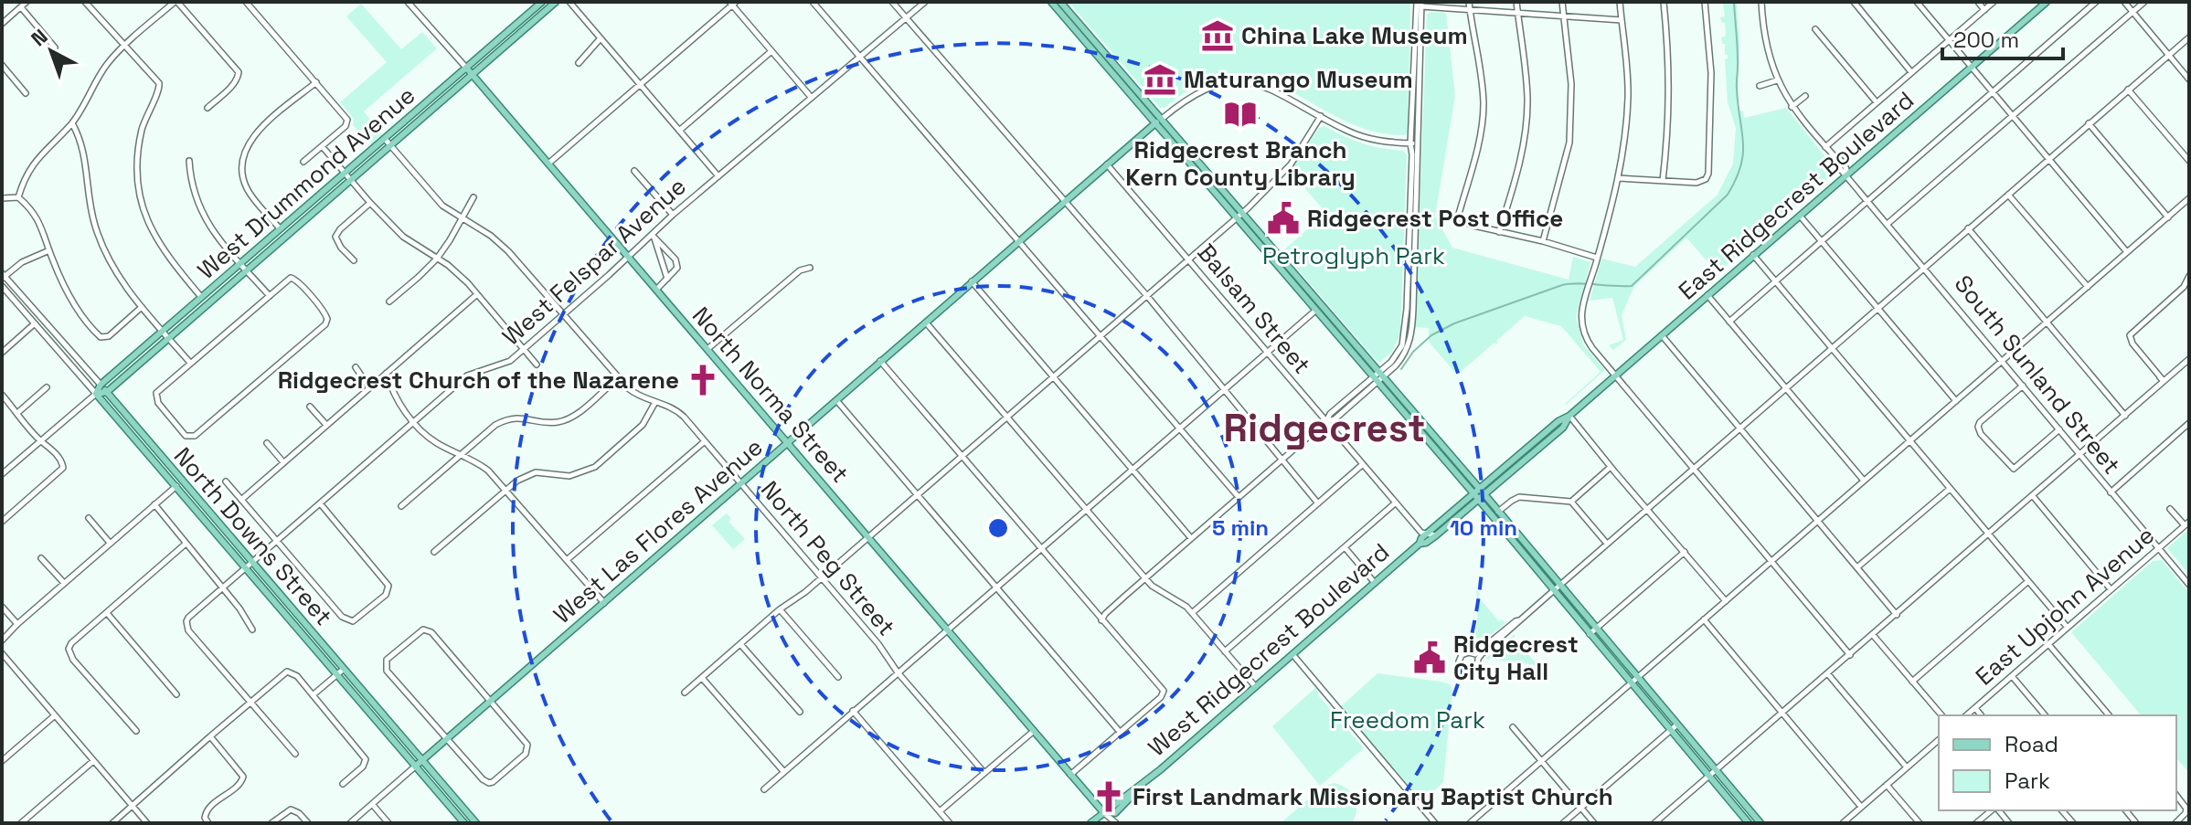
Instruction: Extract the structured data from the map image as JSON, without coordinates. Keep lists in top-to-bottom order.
{
  "streets": {
    "main road": [
      "West Drummond Avenue",
      "East Ridgecrest Boulevard",
      "North Norma Street",
      "West Las Flores Avenue",
      "North Downs Street",
      "West Ridgecrest Boulevard"
    ],
    "street": [
      "West Felspar Avenue",
      "Balsam Street",
      "South Sunland Street",
      "North Peg Street",
      "East Upjohn Avenue"
    ]
  },
  "crossings": [
    ["West Drummond Avenue", "North Norma Street"],
    ["West Drummond Avenue", "North Downs Street"],
    ["West Drummond Avenue", "North Peg Street"],
    ["East Ridgecrest Boulevard", "South Sunland Street"],
    ["East Ridgecrest Boulevard", "West Ridgecrest Boulevard"],
    ["West Felspar Avenue", "North Norma Street"],
    ["West Felspar Avenue", "North Downs Street"],
    ["West Felspar Avenue", "North Peg Street"],
    ["Balsam Street", "West Las Flores Avenue"],
    ["Balsam Street", "West Ridgecrest Boulevard"],
    ["South Sunland Street", "East Upjohn Avenue"],
    ["North Norma Street", "West Las Flores Avenue"],
    ["North Norma Street", "West Ridgecrest Boulevard"],
    ["West Las Flores Avenue", "North Downs Street"],
    ["West Las Flores Avenue", "North Peg Street"]
  ],
  "districts": ["Ridgecrest"],
  "parks": ["Petroglyph Park", "Freedom Park"],
  "places": {
    "museum": ["China Lake Museum", "Maturango Museum"],
    "library": ["Ridgecrest Branch Kern County Library"],
    "public building": ["Ridgecrest Post Office", "Ridgecrest City Hall"],
    "church": ["Ridgecrest Church of the Nazarene", "First Landmark Missionary Baptist Church"]
  },
  "legend": ["Road", "Park"],
  "scale_bar": "200 m",
  "north": "top left",
  "rings": ["5 min", "10 min"]
}
